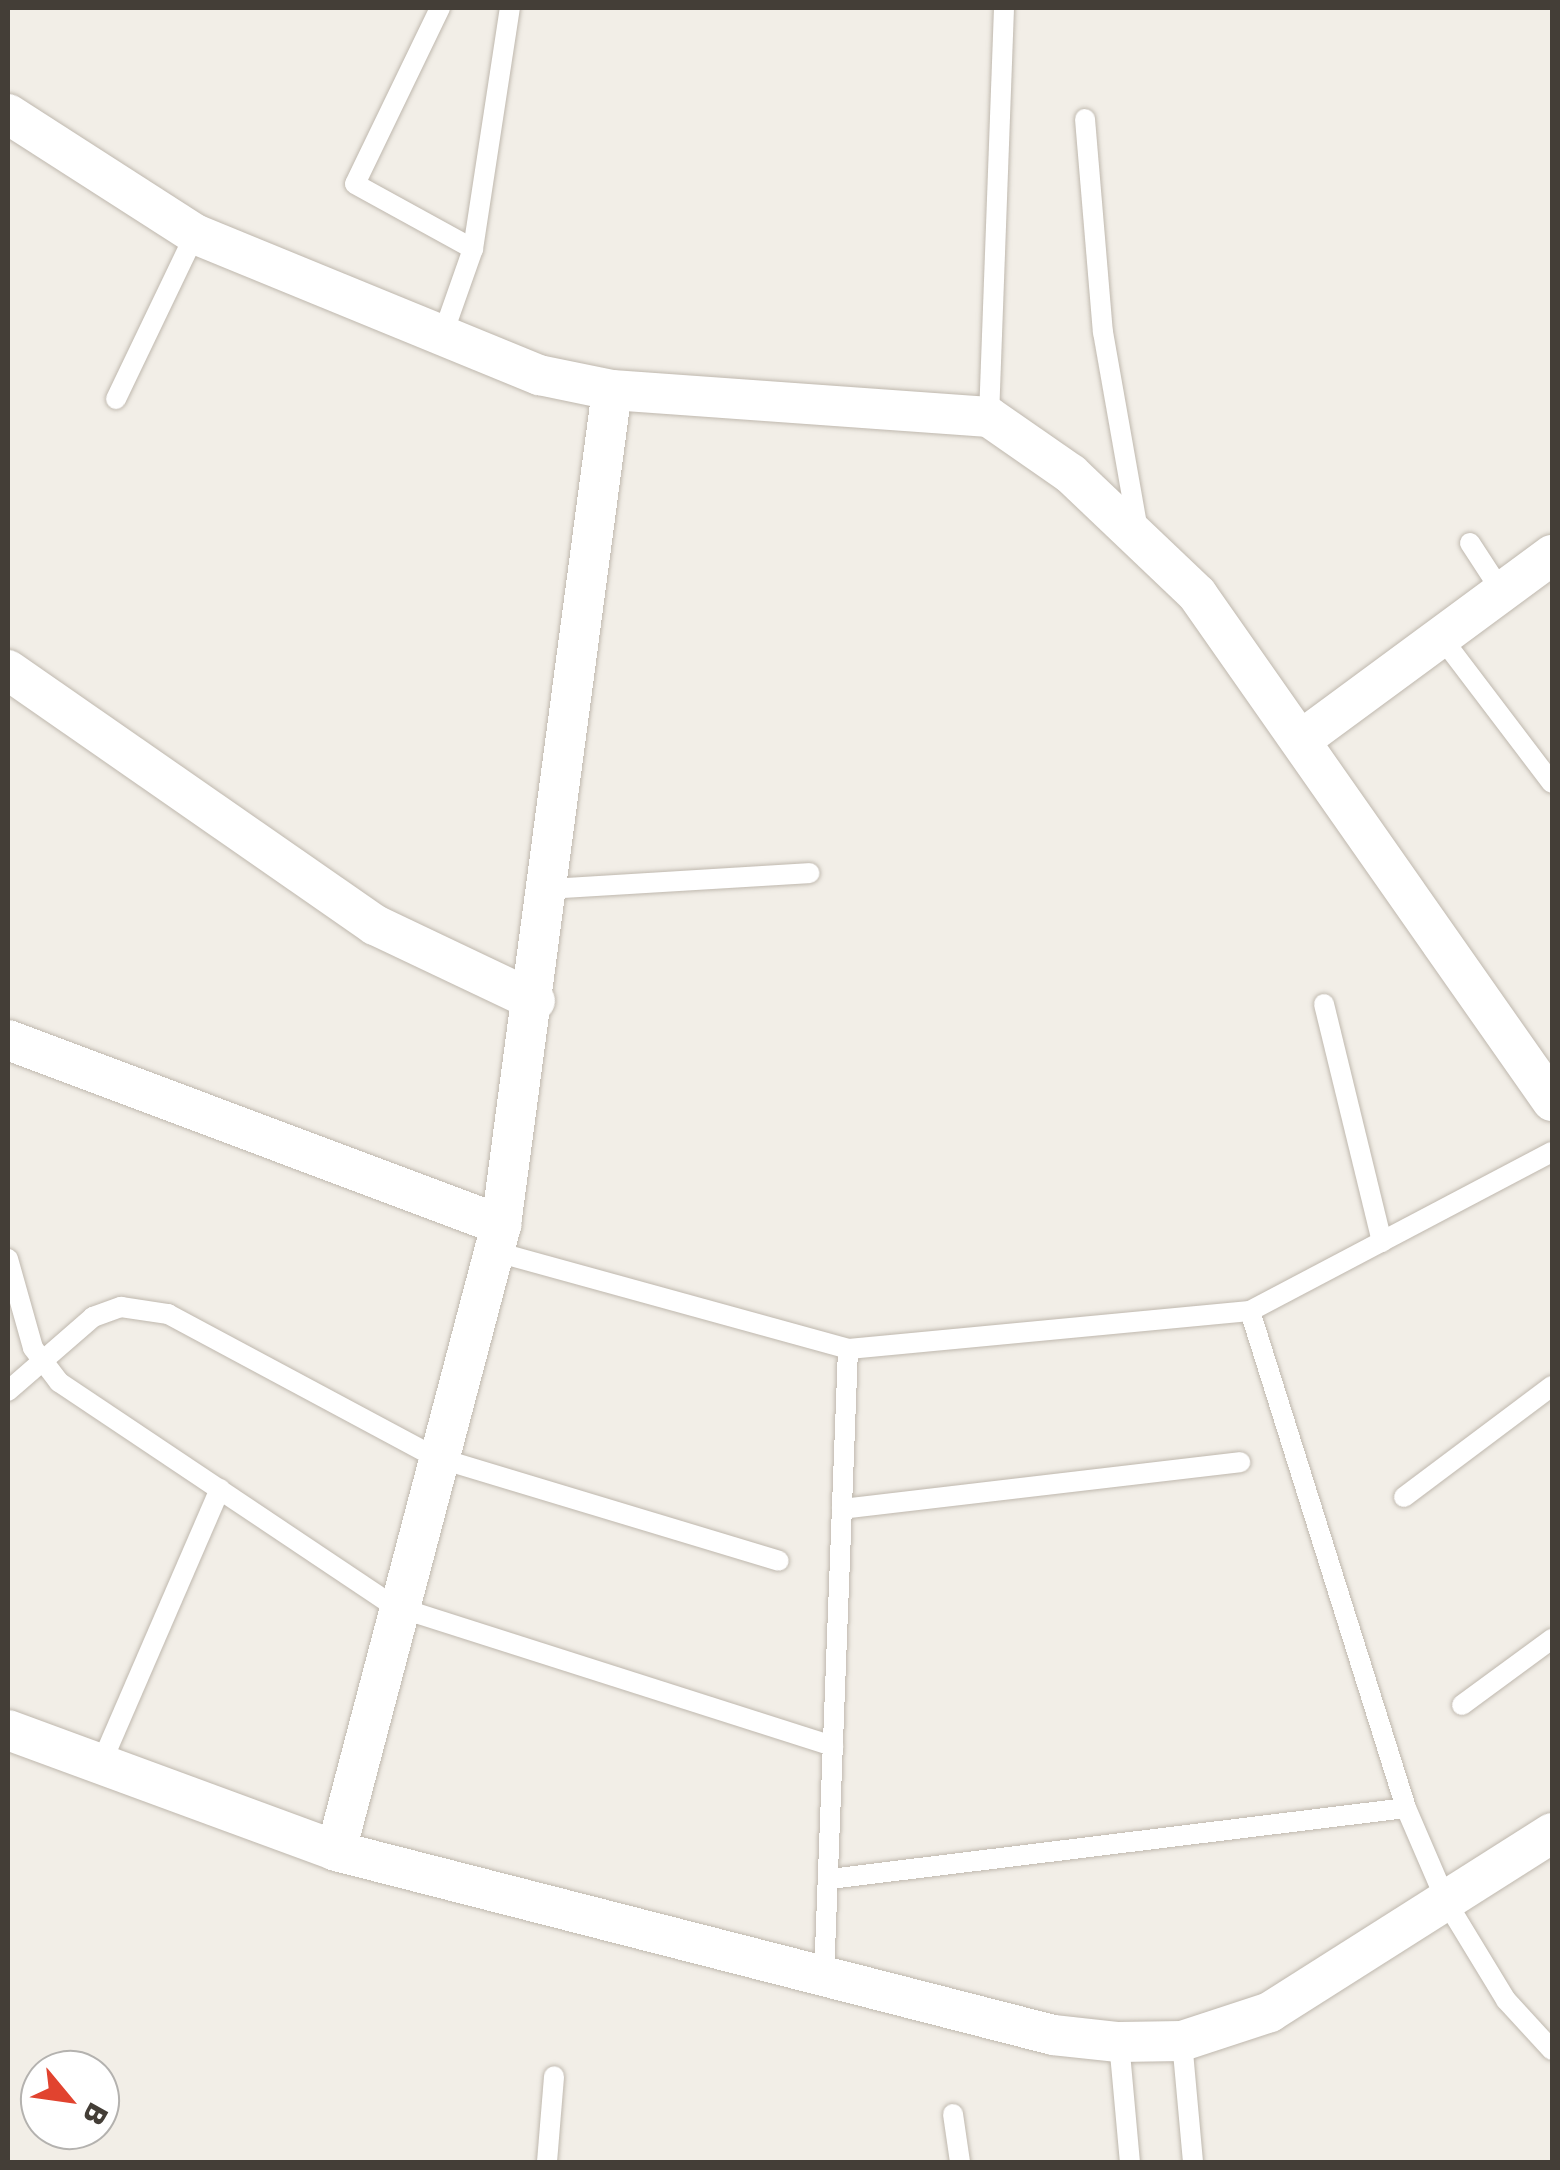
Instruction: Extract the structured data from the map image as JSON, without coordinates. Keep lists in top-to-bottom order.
{
  "north": "bottom right"
}
